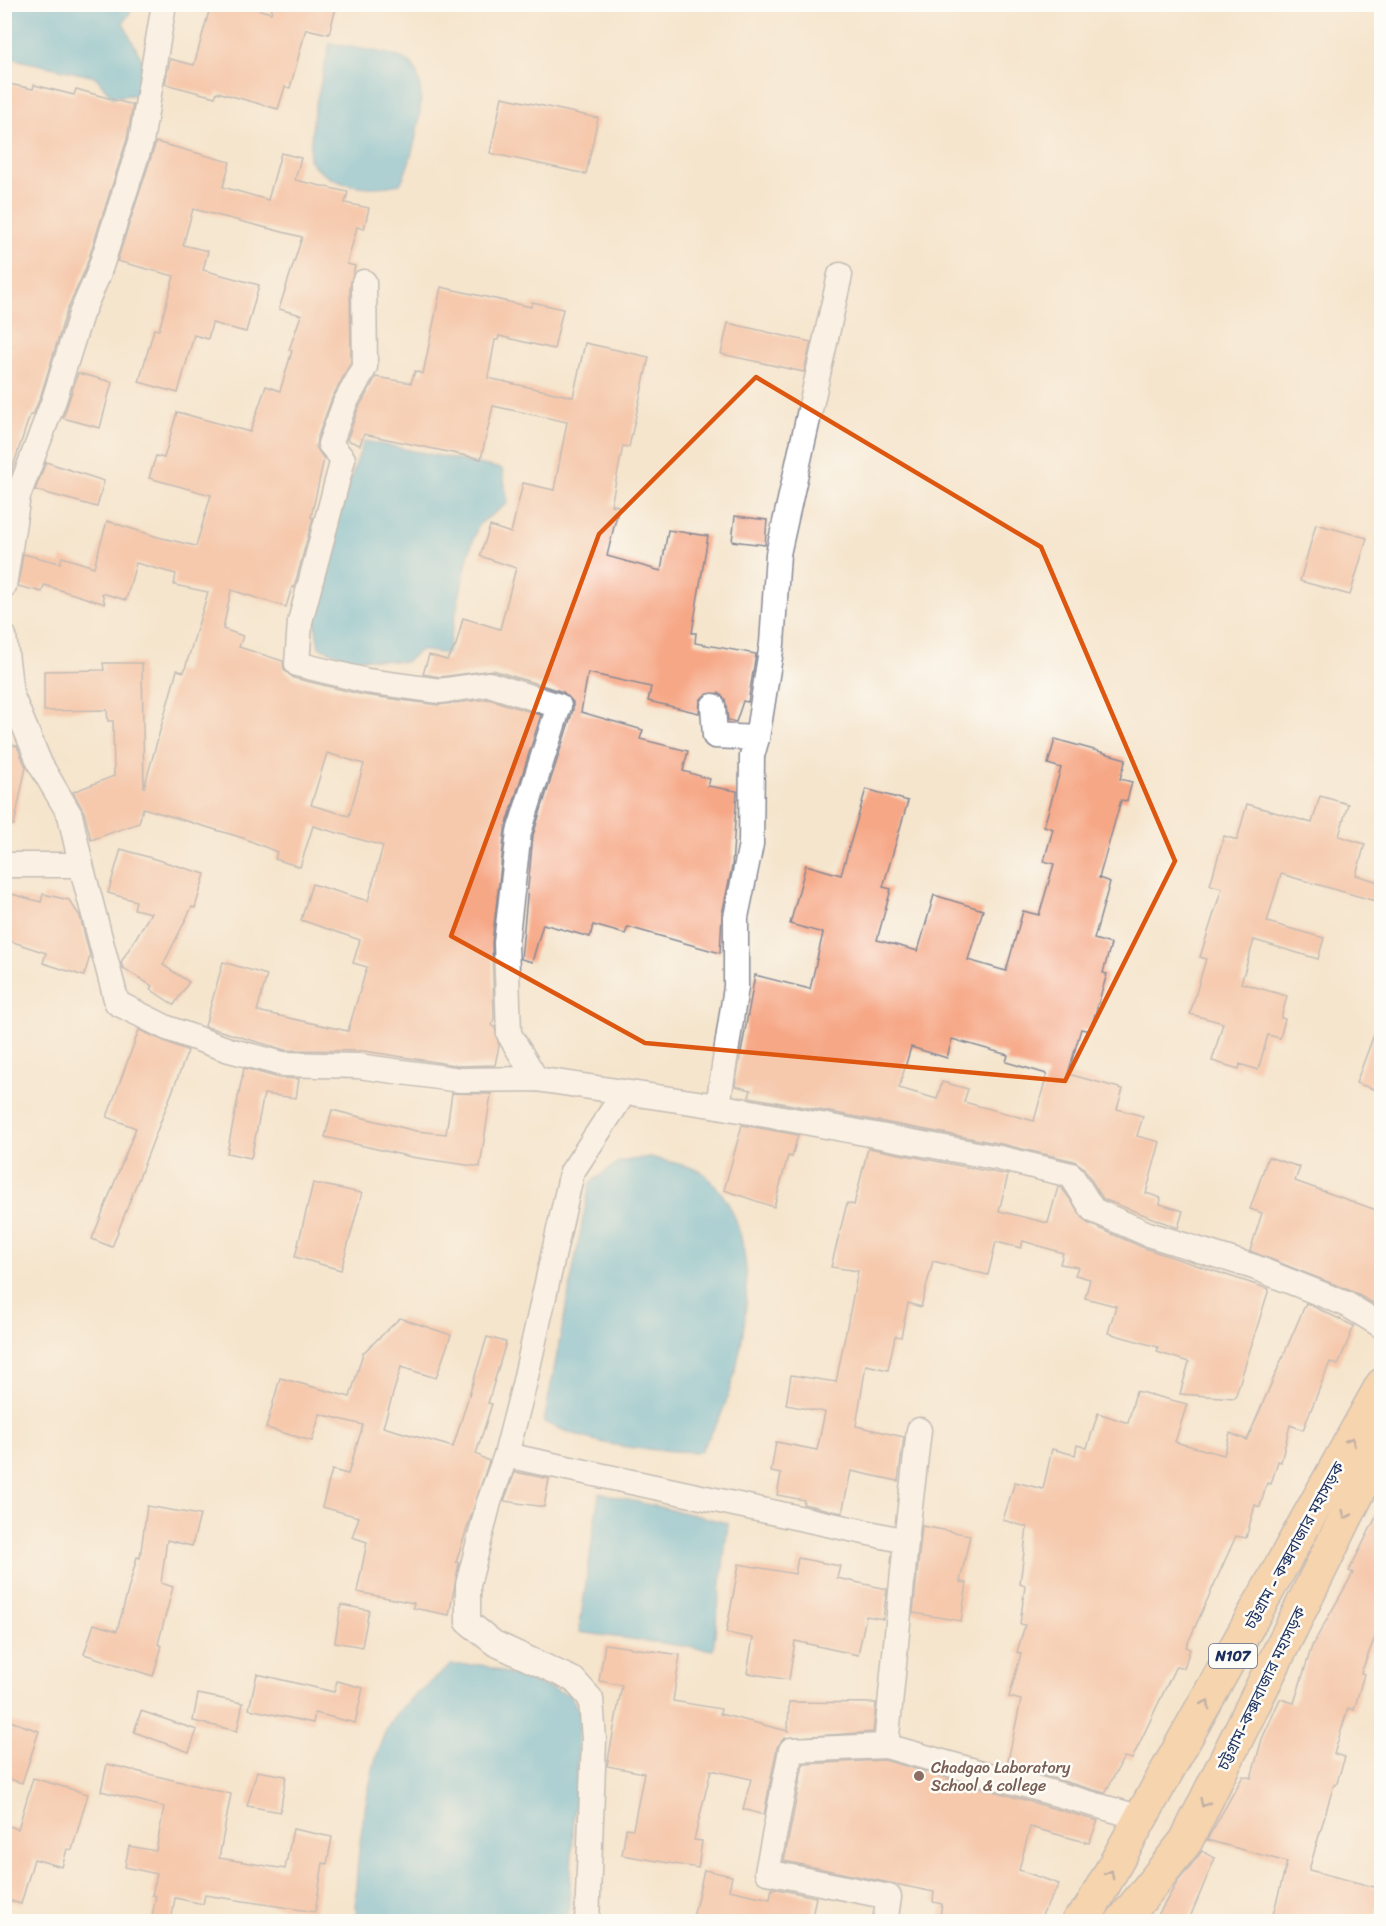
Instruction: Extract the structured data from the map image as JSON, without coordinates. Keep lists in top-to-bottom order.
{
  "streets": {
    "highway": ["চট্টগ্রাম - কক্সবাজার মহাসড়ক", "N107", "চট্টগ্রাম-কক্সবাজার মহাসড়ক"]
  },
  "one_way": ["চট্টগ্রাম - কক্সবাজার মহাসড়ক", "চট্টগ্রাম-কক্সবাজার মহাসড়ক"],
  "places": ["Chadgao Laboratory School & college"]
}
